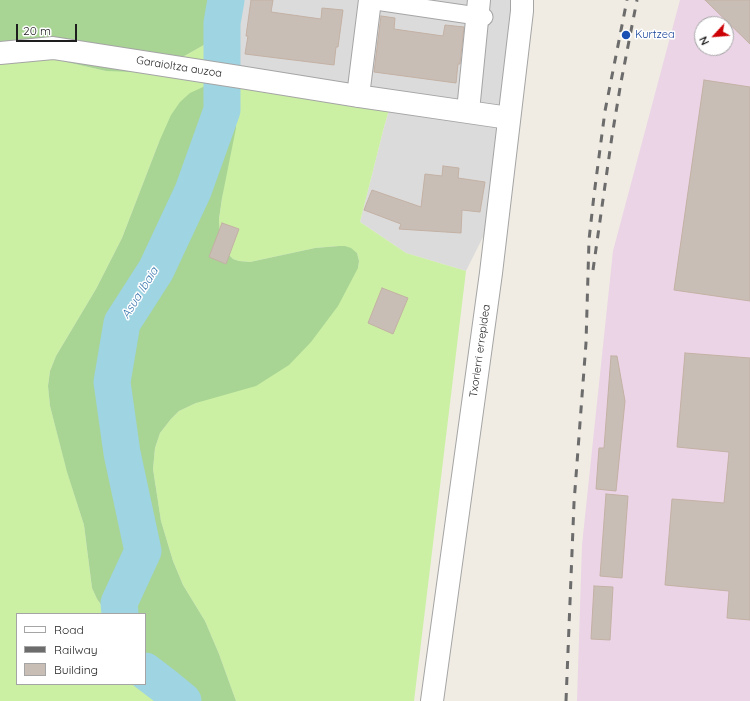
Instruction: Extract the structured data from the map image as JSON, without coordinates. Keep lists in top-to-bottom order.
{
  "streets": {
    "street": ["Garaioltza auzoa", "Txorierri errepidea"]
  },
  "crossings": [
    ["Garaioltza auzoa", "Txorierri errepidea"]
  ],
  "water": ["Asua Ibaia"],
  "places": ["Kurtzea"],
  "legend": ["Road", "Railway", "Building"],
  "scale_bar": "20 m",
  "north": "bottom left"
}
